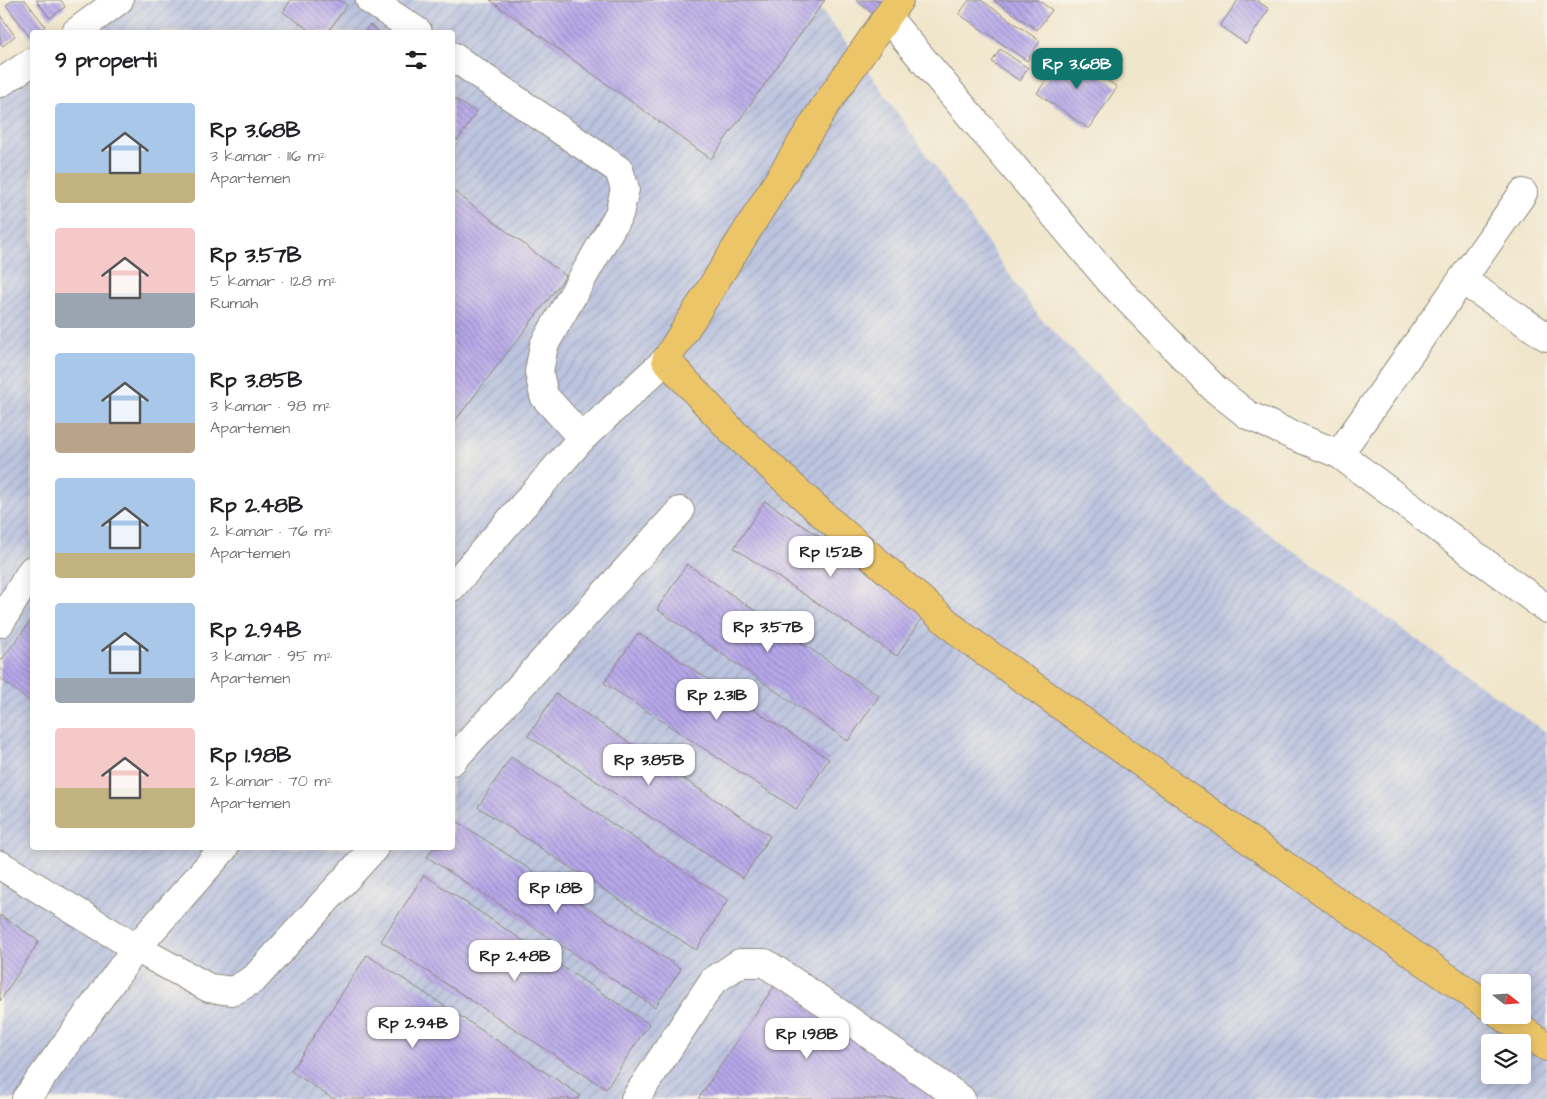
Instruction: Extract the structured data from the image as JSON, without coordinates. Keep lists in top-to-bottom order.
{
  "north": "right",
  "page": {
    "heading": "9 properti",
    "price": [
      "Rp 3.68B",
      "Rp 1.52B",
      "Rp 3.57B",
      "Rp 2.31B",
      "Rp 3.85B",
      "Rp 1.8B",
      "Rp 2.48B",
      "Rp 2.94B",
      "Rp 1.98B"
    ],
    "list": [
      {
        "name": "Rp 3.68B",
        "note": "3 kamar · 116 m² · Apartemen"
      },
      {
        "name": "Rp 3.57B",
        "note": "5 kamar · 128 m² · Rumah"
      },
      {
        "name": "Rp 3.85B",
        "note": "3 kamar · 98 m² · Apartemen"
      },
      {
        "name": "Rp 2.48B",
        "note": "2 kamar · 76 m² · Apartemen"
      },
      {
        "name": "Rp 2.94B",
        "note": "3 kamar · 95 m² · Apartemen"
      },
      {
        "name": "Rp 1.98B",
        "note": "2 kamar · 70 m² · Apartemen"
      }
    ]
  }
}
